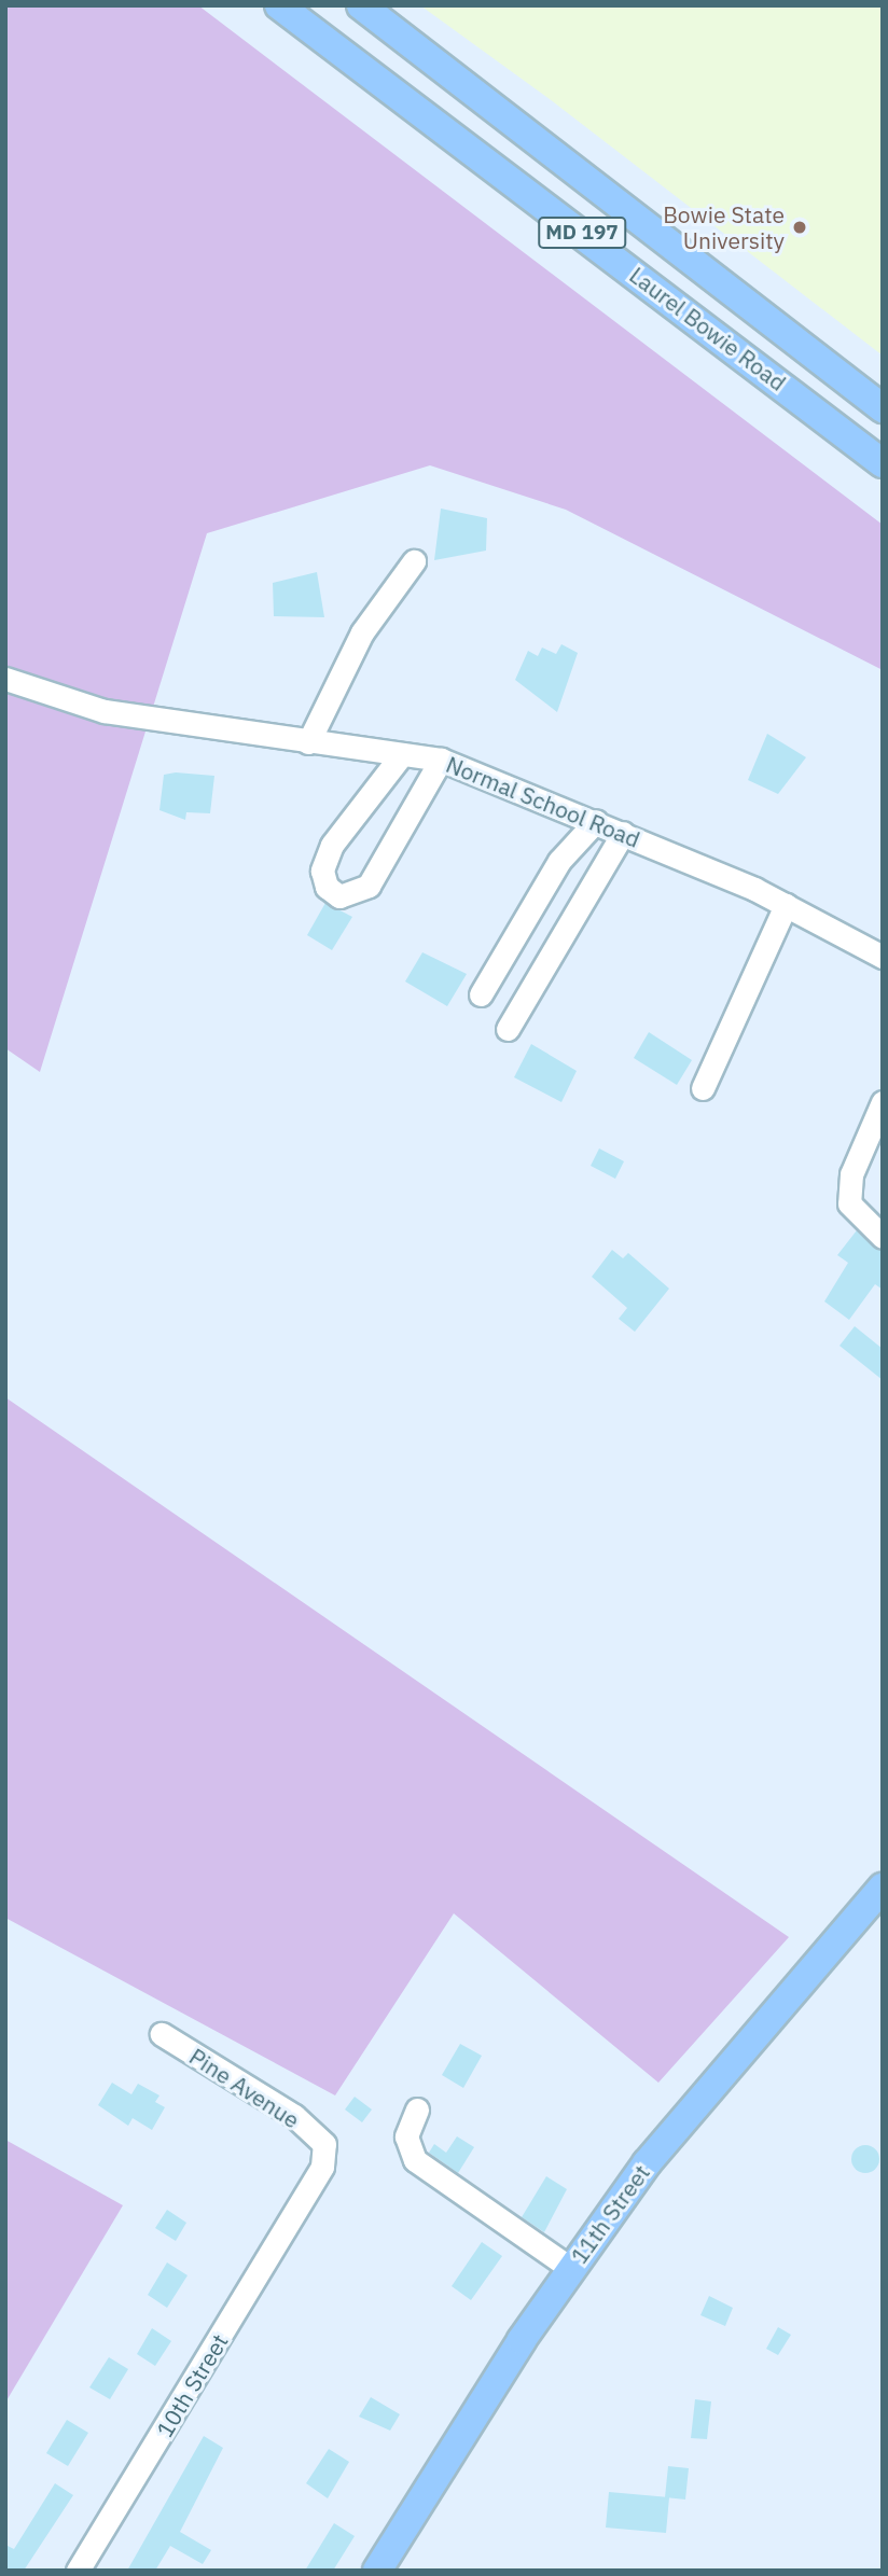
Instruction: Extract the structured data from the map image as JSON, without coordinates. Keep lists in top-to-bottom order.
{
  "streets": {
    "main road": ["MD 197", "Laurel Bowie Road", "11th Street"],
    "street": ["Normal School Road", "Pine Avenue", "10th Street"]
  },
  "crossings": [
    ["Pine Avenue", "10th Street"]
  ],
  "places": ["Bowie State University"]
}
